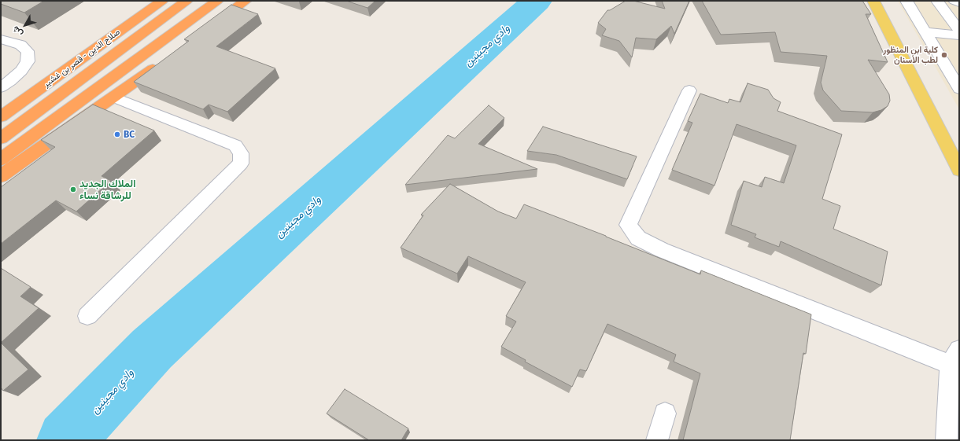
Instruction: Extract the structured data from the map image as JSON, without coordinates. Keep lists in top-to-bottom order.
{
  "streets": {
    "highway": ["صلاح الدين - قصر بن غشير"]
  },
  "water": ["وادي مجينين"],
  "places": ["كلية ابن المنظور لطب الأسنان", "BC", "الملاك الجديد للرشاقة نساء"],
  "north": "bottom left"
}
